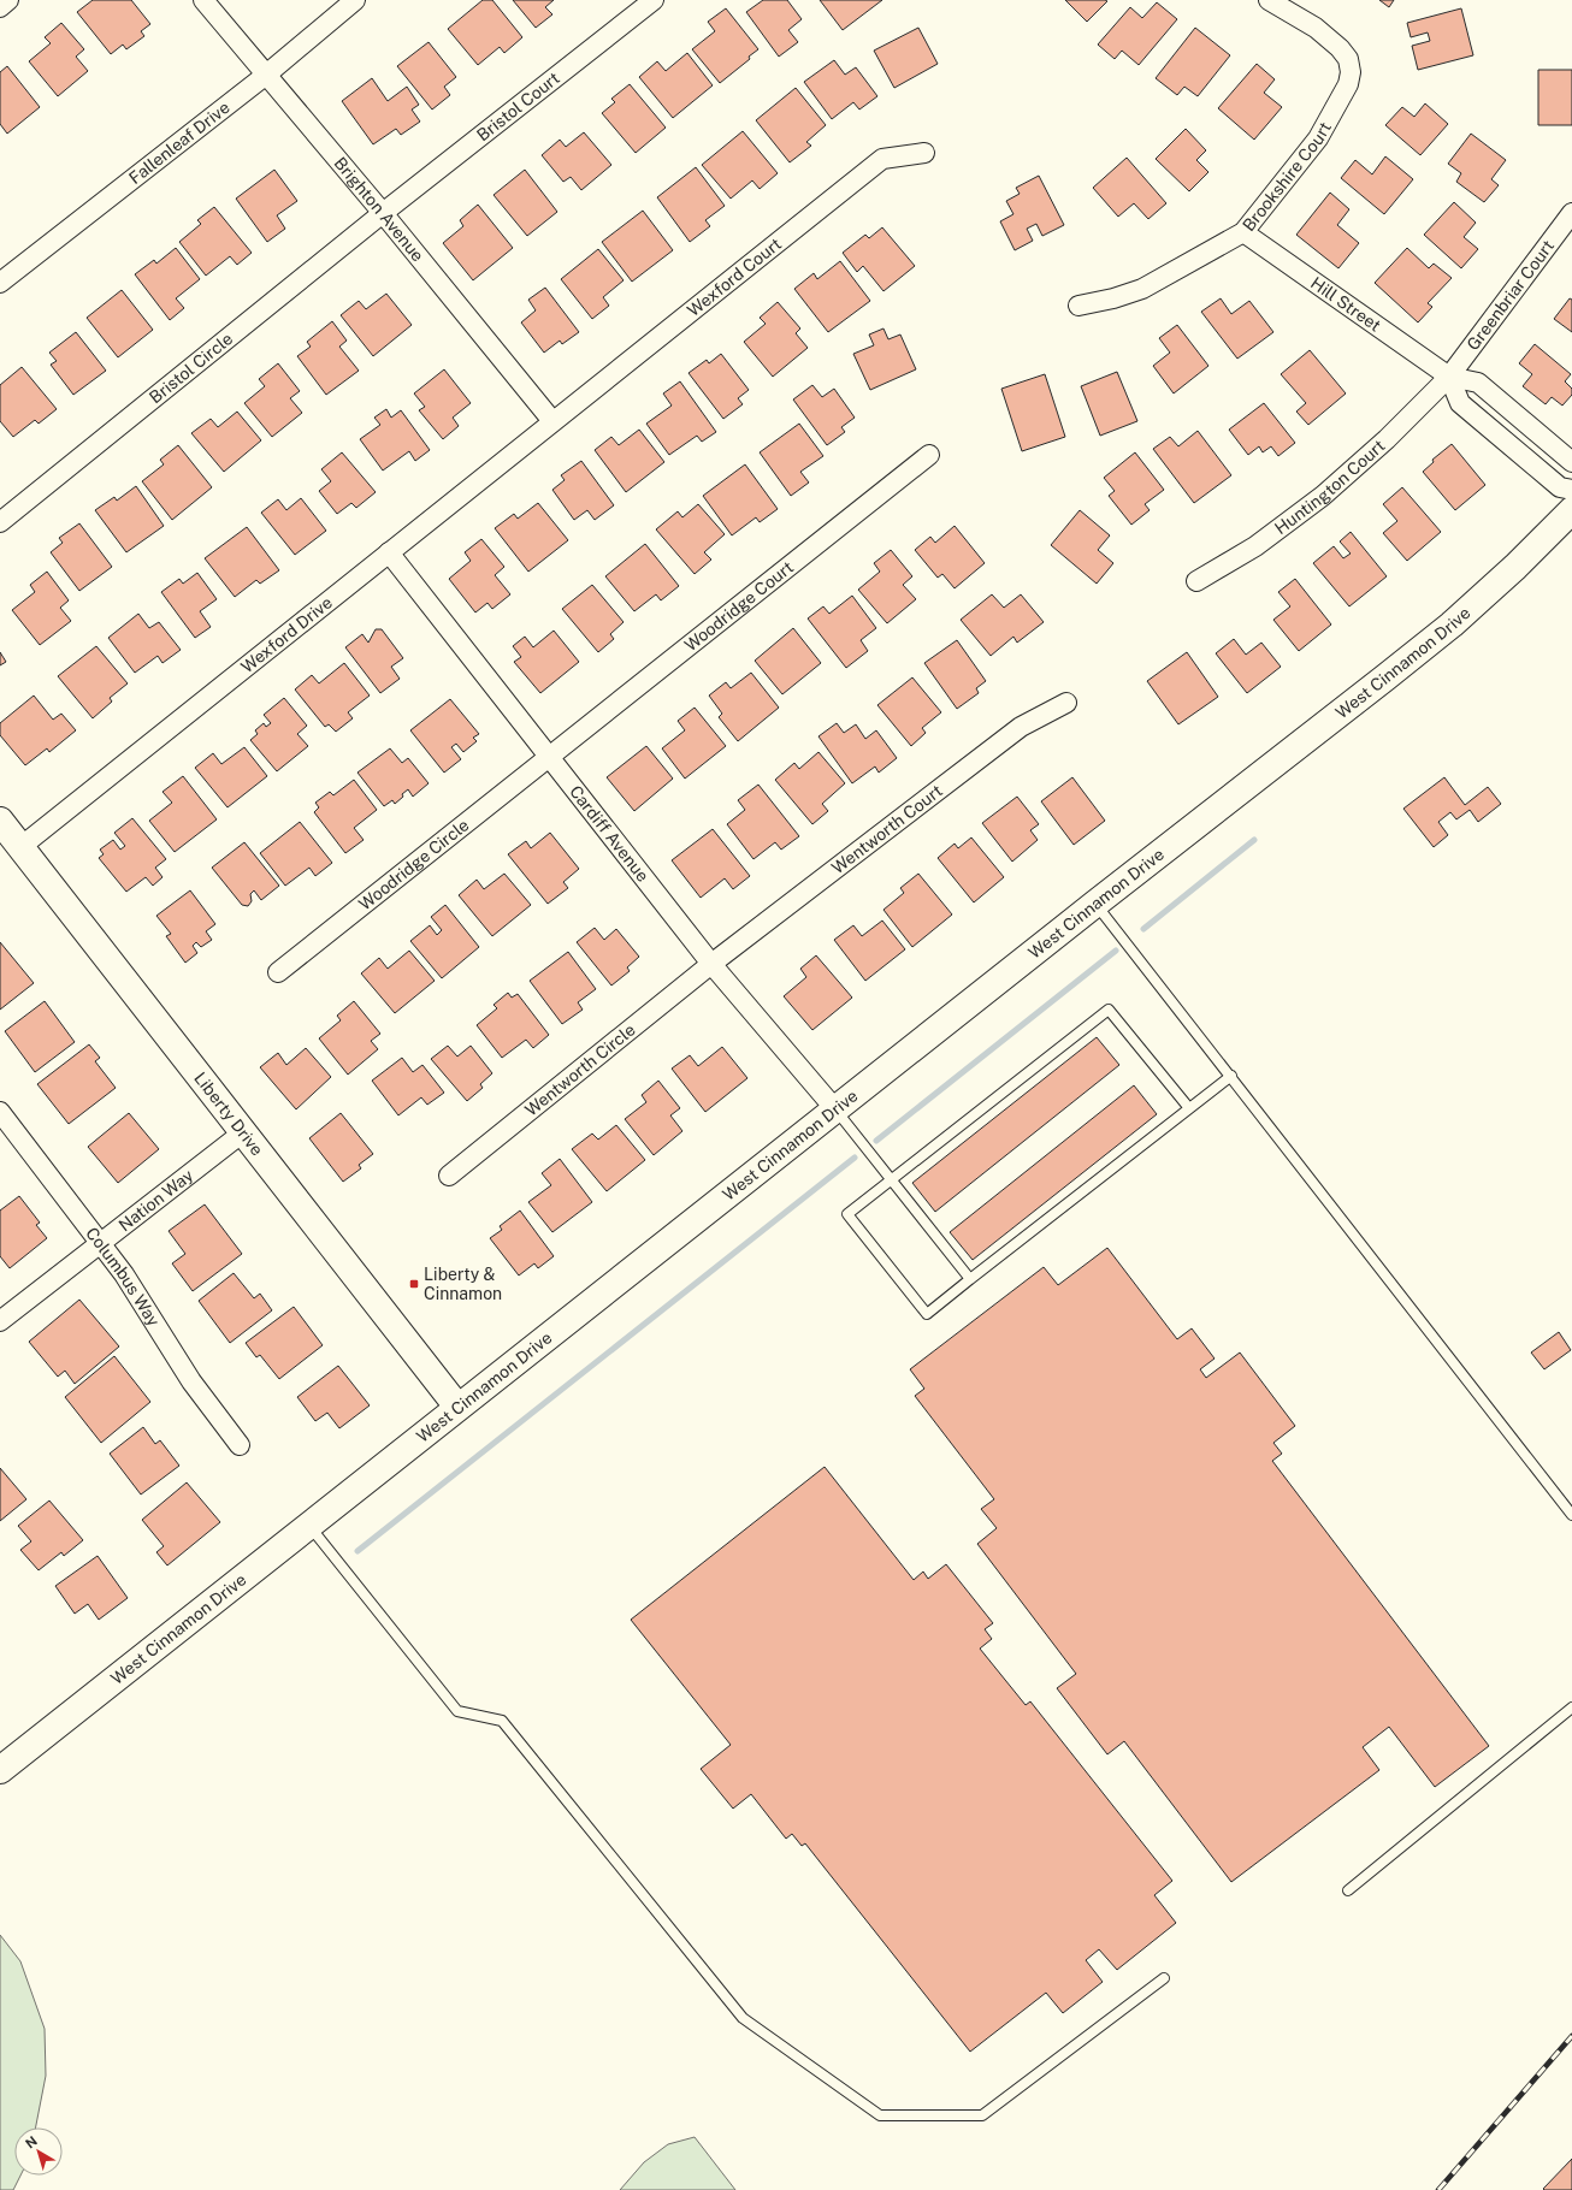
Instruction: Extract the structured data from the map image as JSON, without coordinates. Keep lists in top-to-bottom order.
{
  "streets": {
    "main road": ["West Cinnamon Drive", "Liberty Drive"],
    "street": [
      "Bristol Court",
      "Fallenleaf Drive",
      "Brookshire Court",
      "Brighton Avenue",
      "Wexford Court",
      "Greenbriar Court",
      "Hill Street",
      "Bristol Circle",
      "Huntington Court",
      "Woodridge Court",
      "Wexford Drive",
      "Wentworth Court",
      "Cardiff Avenue",
      "Woodridge Circle",
      "Wentworth Circle",
      "Nation Way",
      "Columbus Way"
    ]
  },
  "crossings": [
    ["Bristol Court", "Brighton Avenue"],
    ["Bristol Court", "Bristol Circle"],
    ["Fallenleaf Drive", "Brighton Avenue"],
    ["Brookshire Court", "Hill Street"],
    ["Brighton Avenue", "Wexford Court"],
    ["Brighton Avenue", "Bristol Circle"],
    ["Brighton Avenue", "Wexford Drive"],
    ["Wexford Court", "Wexford Drive"],
    ["Greenbriar Court", "Hill Street"],
    ["Greenbriar Court", "Huntington Court"],
    ["Hill Street", "Huntington Court"],
    ["Woodridge Court", "Cardiff Avenue"],
    ["Woodridge Court", "Woodridge Circle"],
    ["Wexford Drive", "Cardiff Avenue"],
    ["Wexford Drive", "Liberty Drive"],
    ["West Cinnamon Drive", "Cardiff Avenue"],
    ["West Cinnamon Drive", "Liberty Drive"],
    ["Wentworth Court", "Cardiff Avenue"],
    ["Wentworth Court", "Wentworth Circle"],
    ["Cardiff Avenue", "Woodridge Circle"],
    ["Cardiff Avenue", "Wentworth Circle"],
    ["Liberty Drive", "Nation Way"],
    ["Nation Way", "Columbus Way"]
  ],
  "places": {
    "transit": ["Liberty & Cinnamon"]
  },
  "north": "top left"
}
